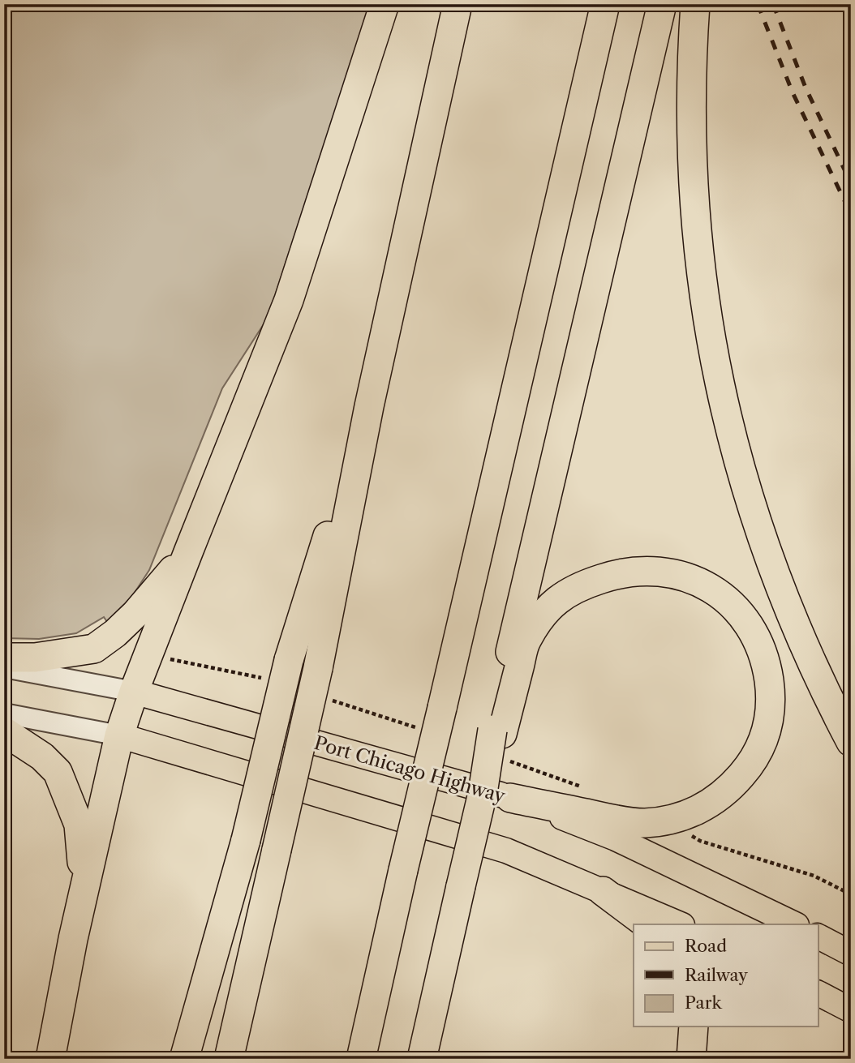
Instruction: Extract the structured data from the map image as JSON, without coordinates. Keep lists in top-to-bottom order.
{
  "streets": {
    "main road": ["Port Chicago Highway"]
  },
  "legend": ["Road", "Railway", "Park"]
}
